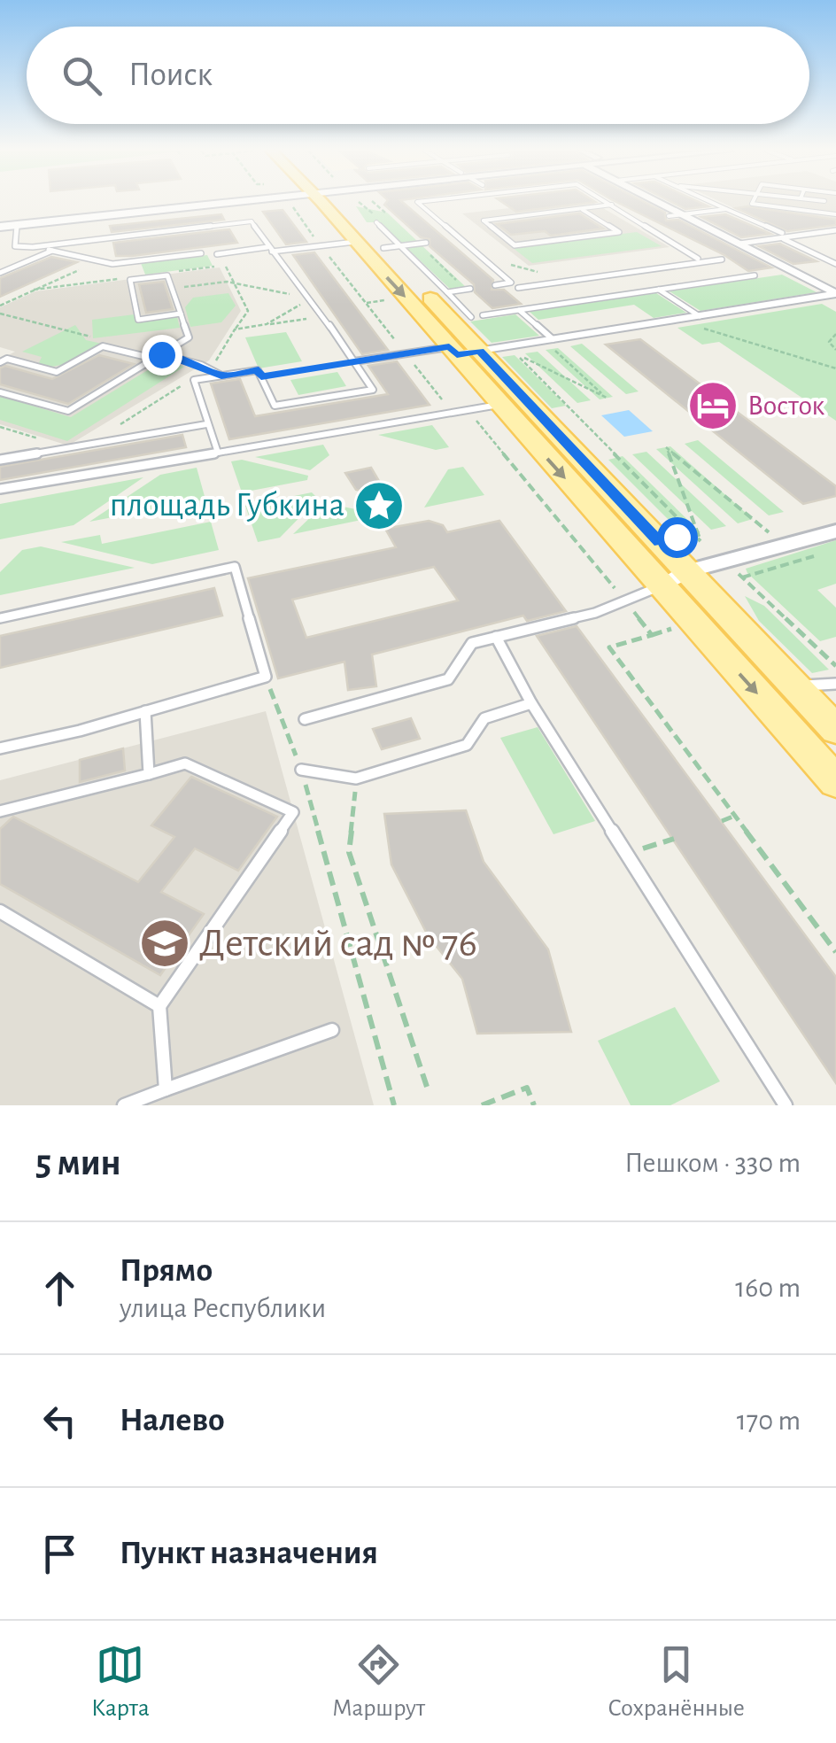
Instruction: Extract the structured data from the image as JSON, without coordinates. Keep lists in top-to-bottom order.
{
  "places": {
    "hotel": ["Восток"],
    "place": ["площадь Губкина"],
    "school or university": ["Детский сад № 76"]
  },
  "page": {
    "search": "Поиск",
    "heading": ["5 мин", "Пешком · 330 m"],
    "list": [
      ["Прямо", "улица Республики", "160 m"],
      ["Налево", "170 m"],
      "Пункт назначения"
    ],
    "nav": ["Карта", "Маршрут", "Сохранённые"]
  }
}
